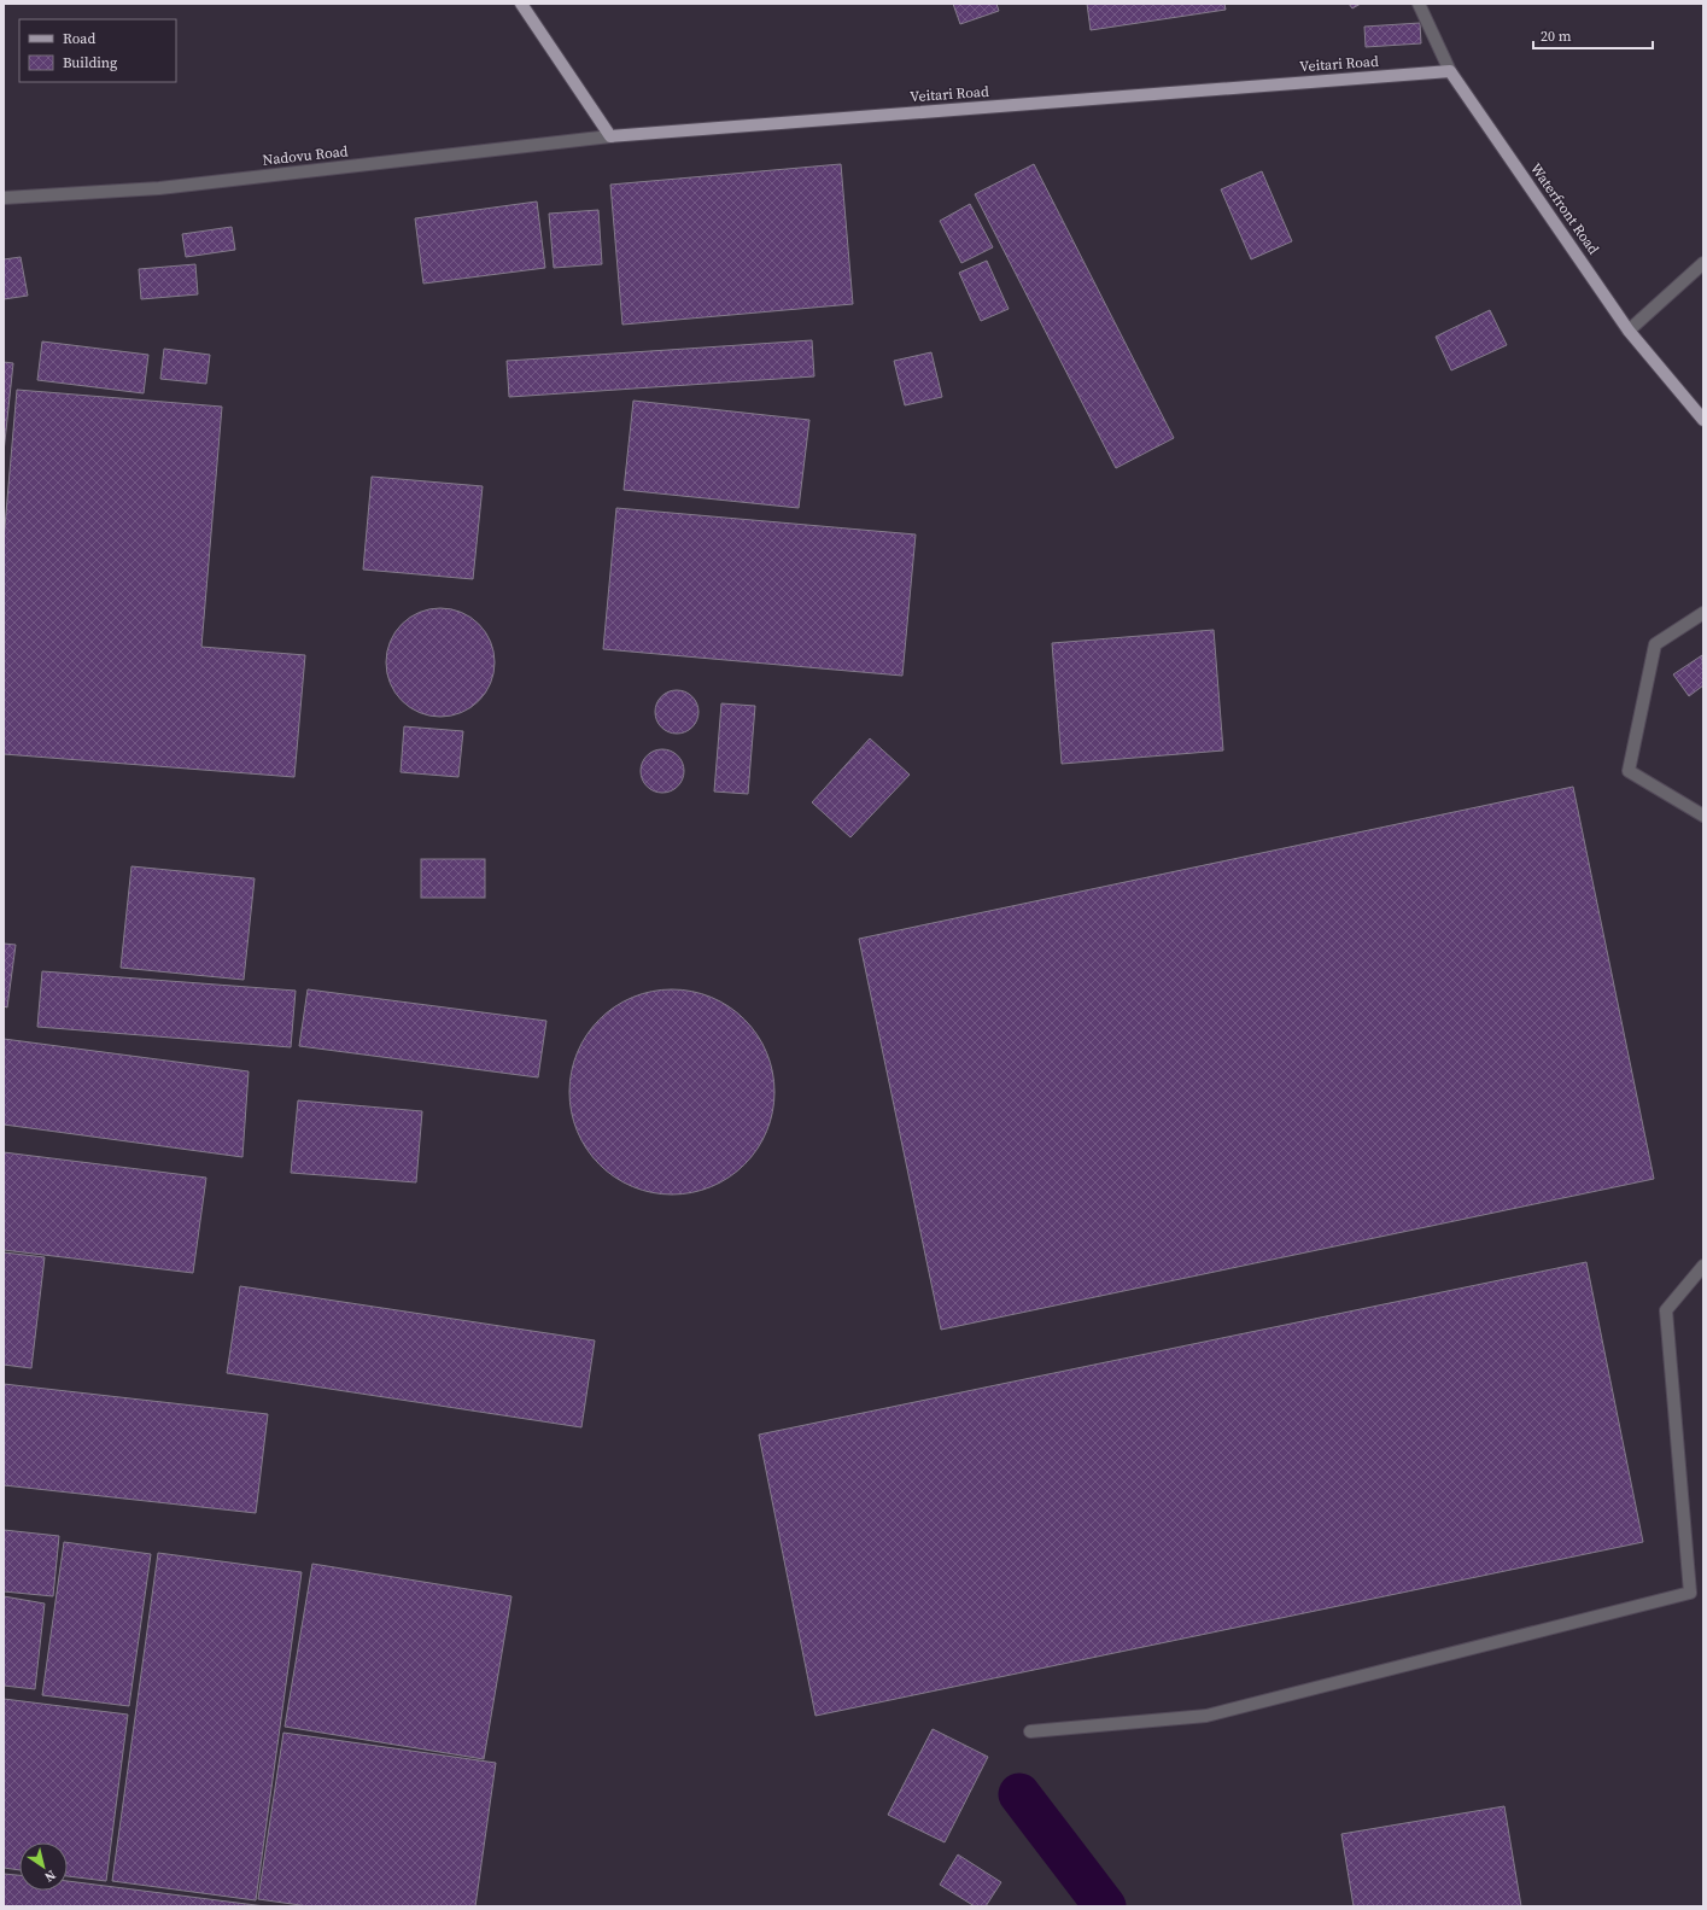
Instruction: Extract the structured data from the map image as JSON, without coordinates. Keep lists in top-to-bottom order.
{
  "streets": {
    "main road": ["Veitari Road", "Waterfront Road"],
    "lane": ["Nadovu Road"]
  },
  "crossings": [
    ["Veitari Road", "Nadovu Road"],
    ["Veitari Road", "Waterfront Road"]
  ],
  "legend": ["Road", "Building"],
  "scale_bar": "20 m",
  "north": "bottom right"
}
